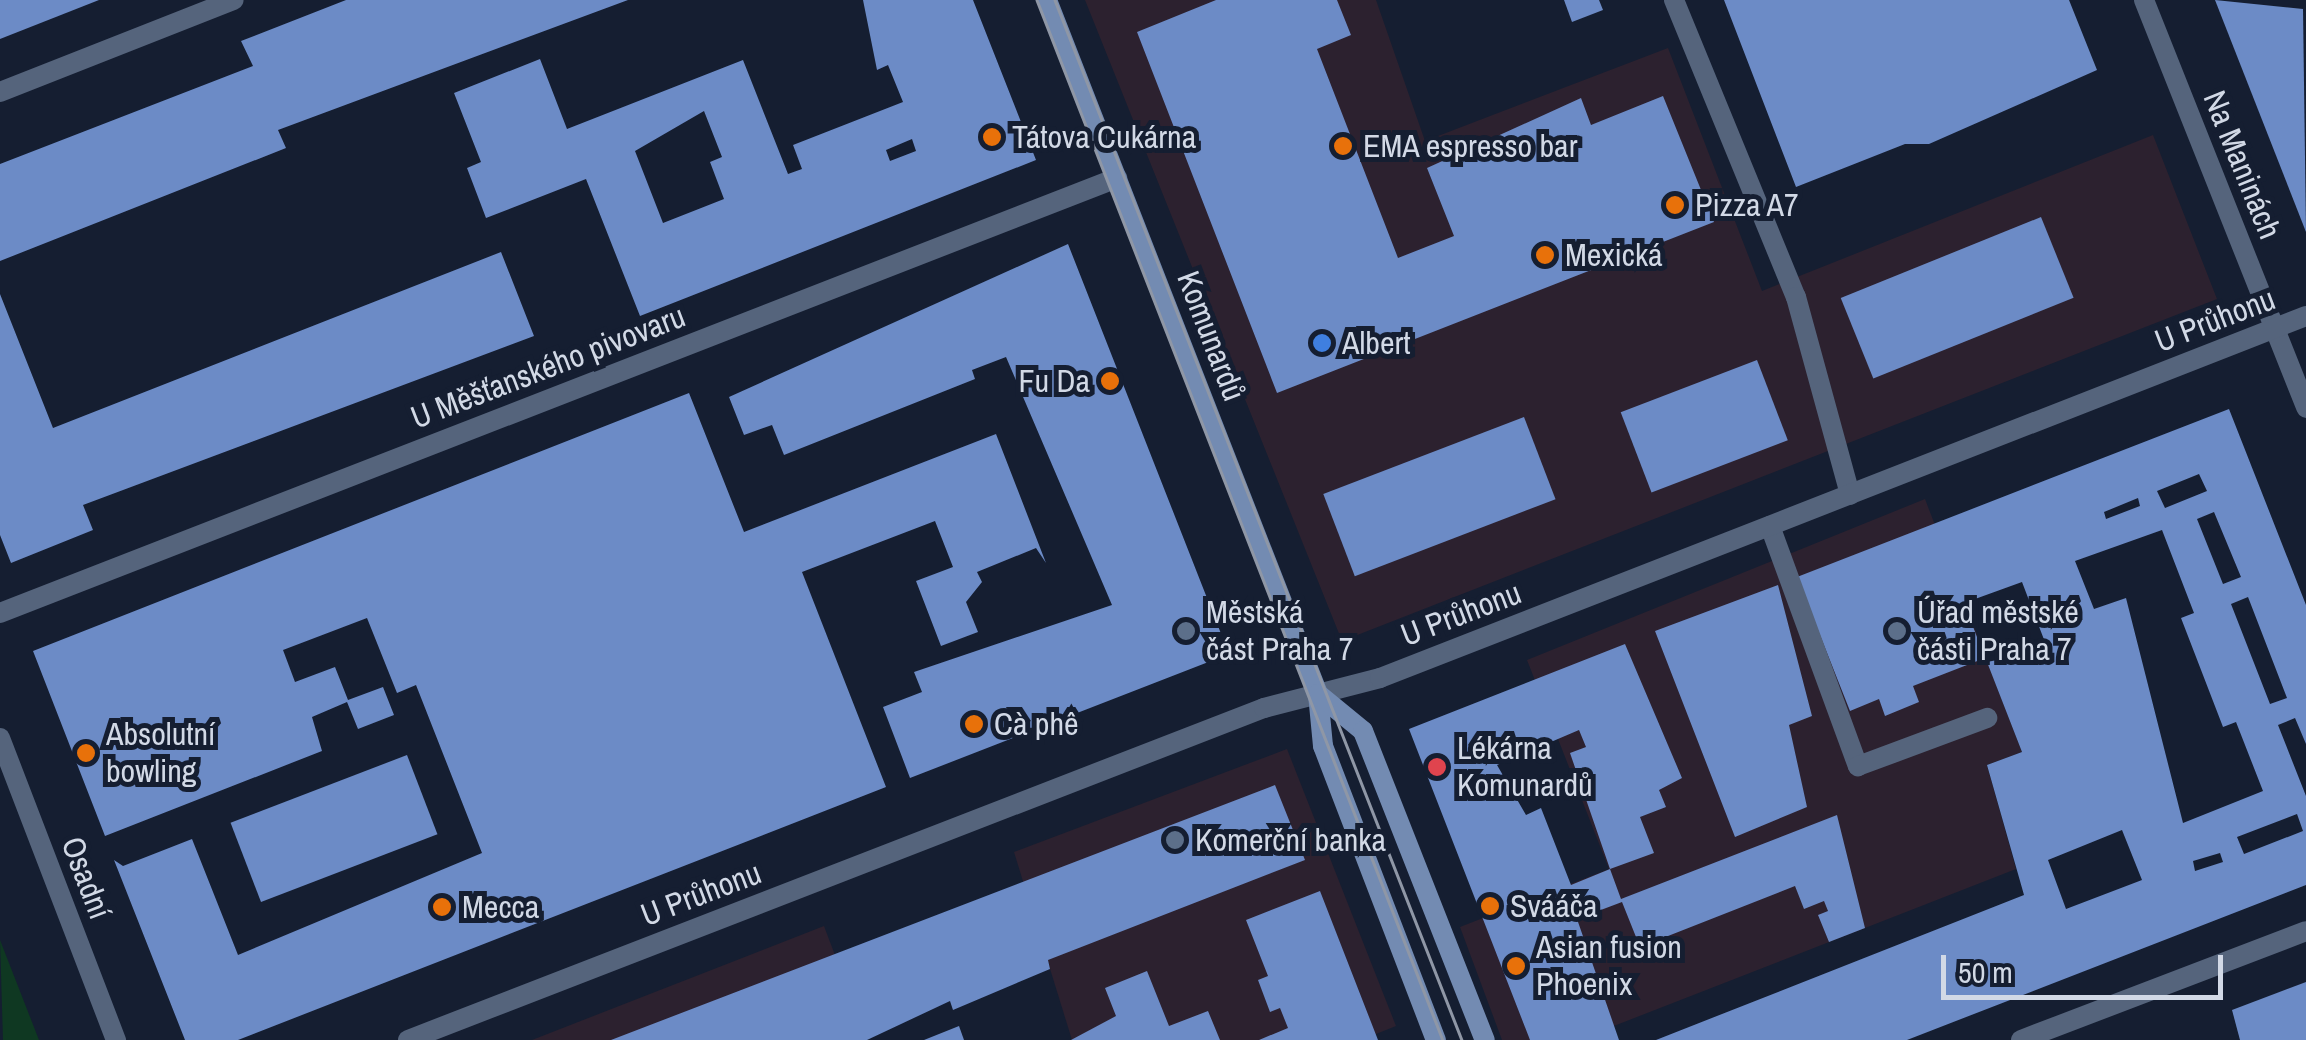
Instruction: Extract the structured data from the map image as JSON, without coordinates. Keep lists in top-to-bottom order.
{
  "streets": {
    "street": [
      "Na Maninách",
      "U Průhonu",
      "Komunardů",
      "U Měšťanského pivovaru",
      "Osadní"
    ]
  },
  "crossings": [
    ["Na Maninách", "U Průhonu"],
    ["U Průhonu", "Komunardů"],
    ["Komunardů", "U Měšťanského pivovaru"]
  ],
  "places": [
    "Tátova Cukárna",
    "EMA espresso bar",
    "Pizza A7",
    "Mexická",
    "Albert",
    "Fu Da",
    "Městská část Praha 7",
    "Úřad městské části Praha 7",
    "Cà phê",
    "Absolutní bowling",
    "Lékárna Komunardů",
    "Komerční banka",
    "Svááča",
    "Mecca",
    "Asian fusion Phoenix"
  ],
  "scale_bar": "50 m"
}
